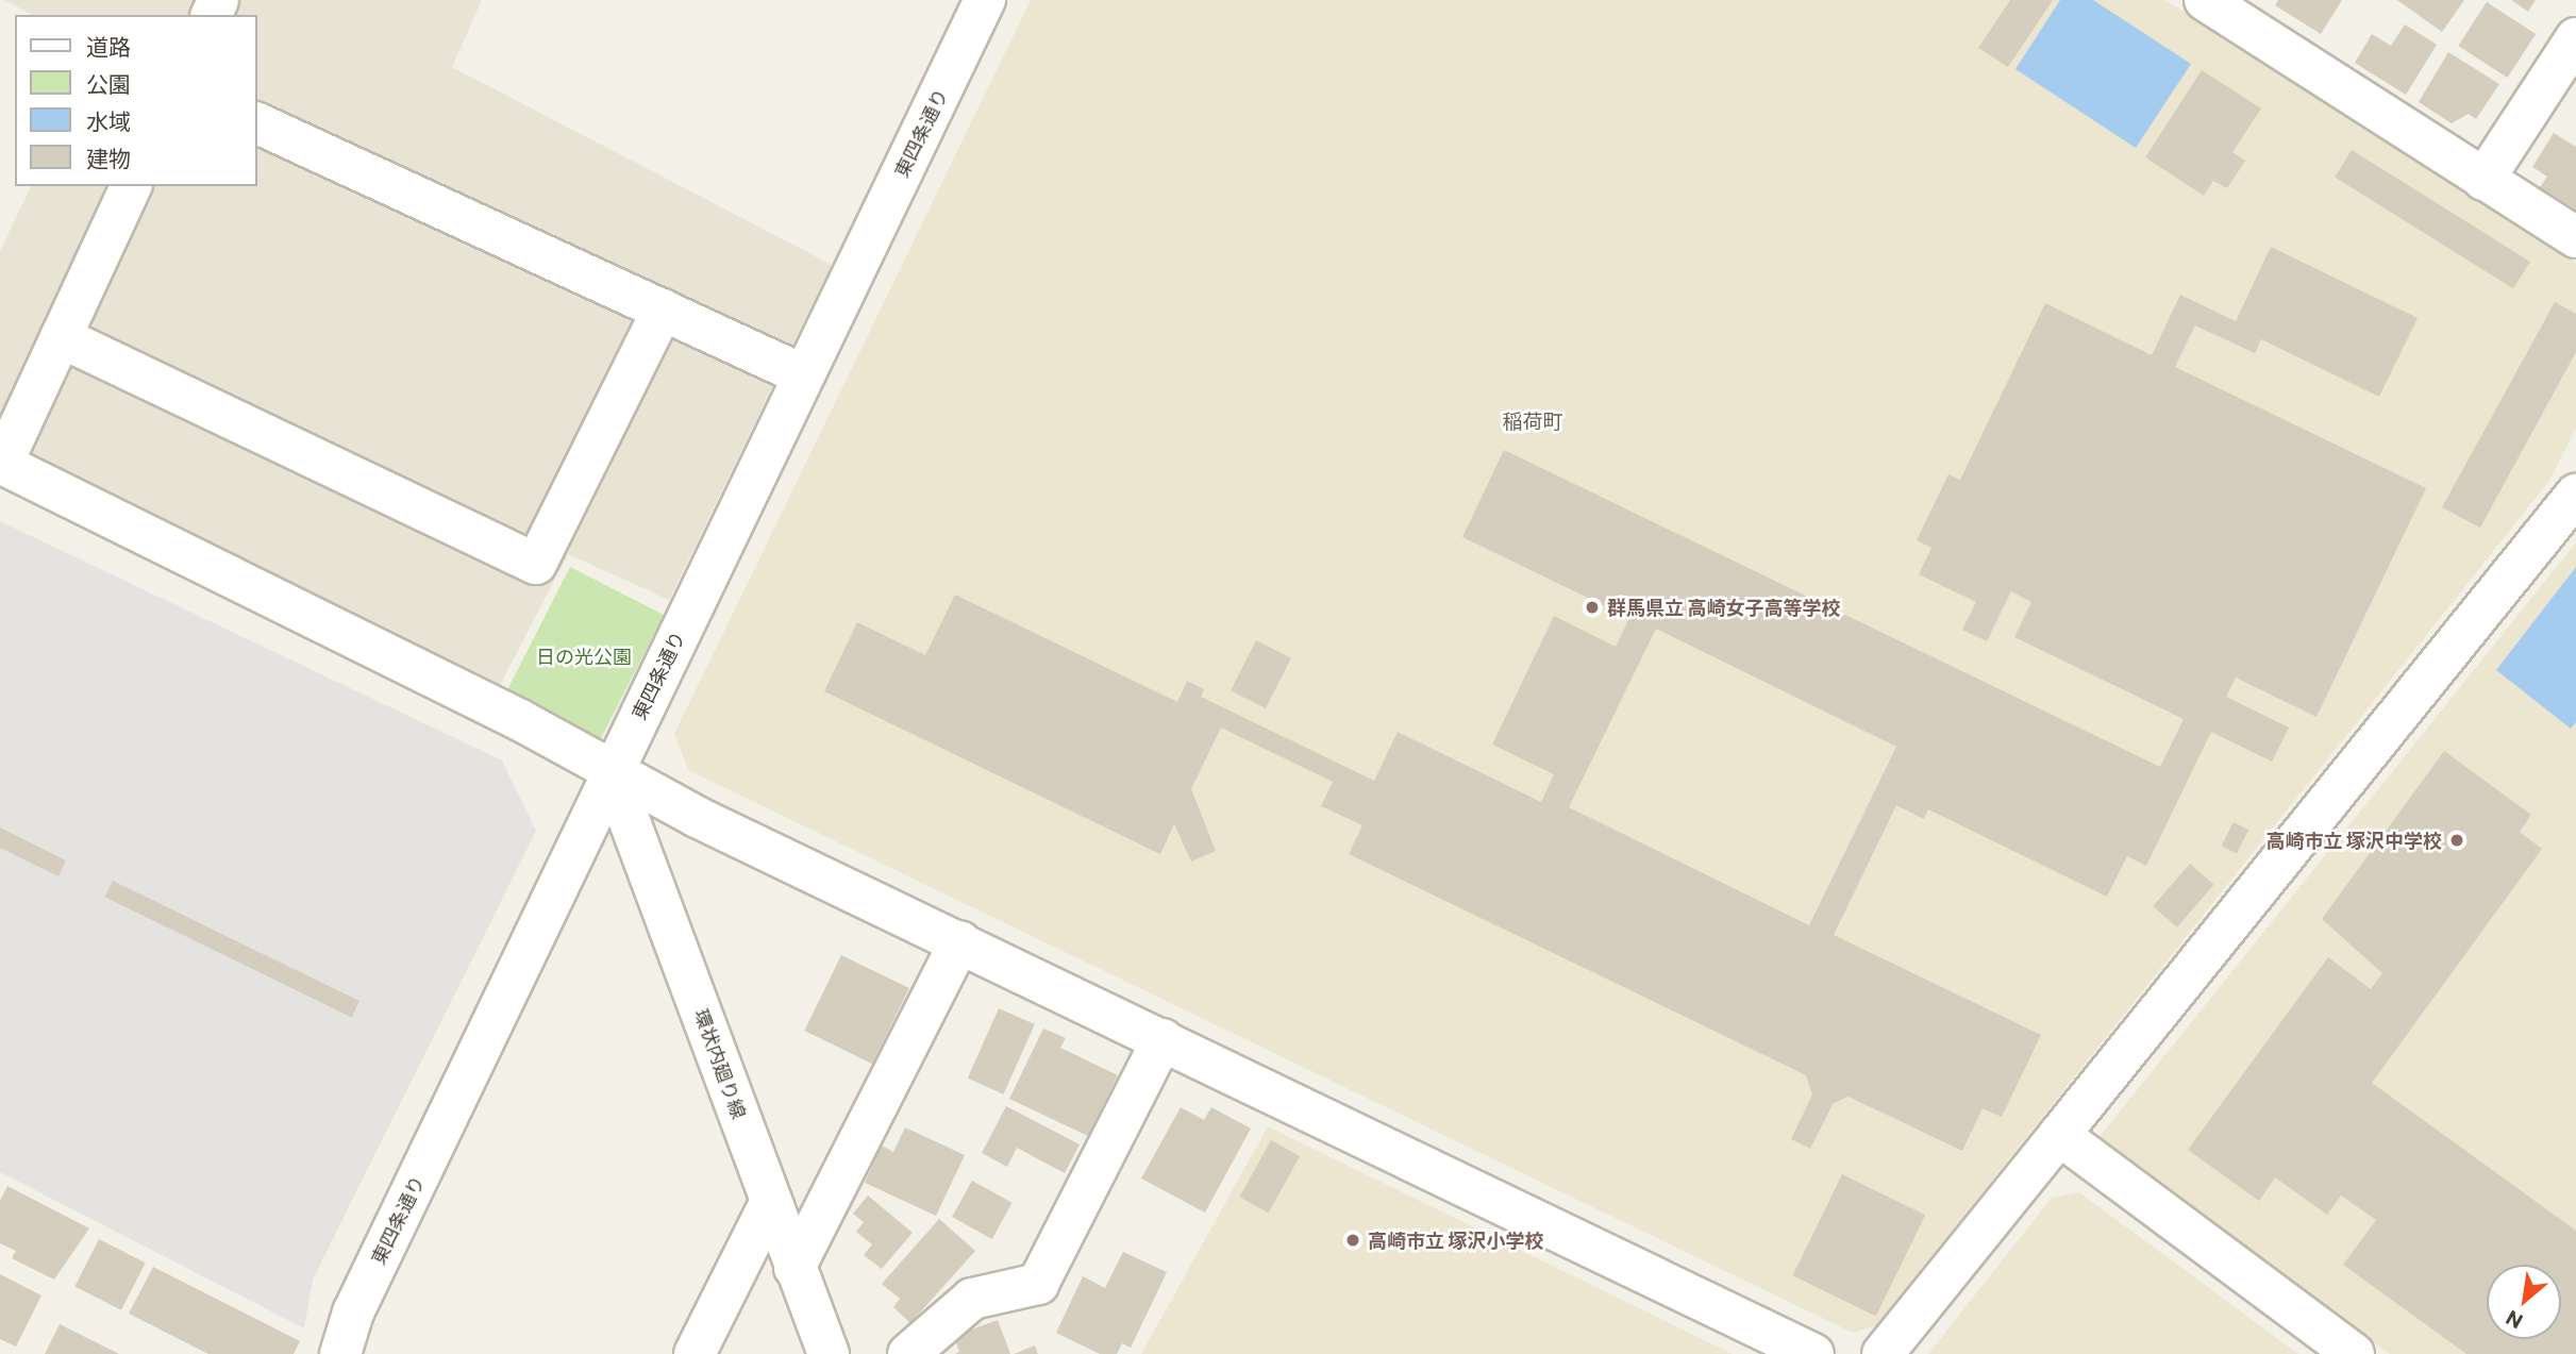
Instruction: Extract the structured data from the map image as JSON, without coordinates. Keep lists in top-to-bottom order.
{
  "streets": {
    "street": ["東四条通り", "環状内廻り線"]
  },
  "crossings": [
    ["東四条通り", "環状内廻り線"]
  ],
  "districts": ["稲荷町"],
  "parks": ["日の光公園"],
  "places": ["群馬県立 高崎女子高等学校", "高崎市立 塚沢中学校", "高崎市立 塚沢小学校"],
  "legend": [
    "道路",
    "公園",
    "水域",
    "建物"
  ],
  "north": "bottom left"
}
